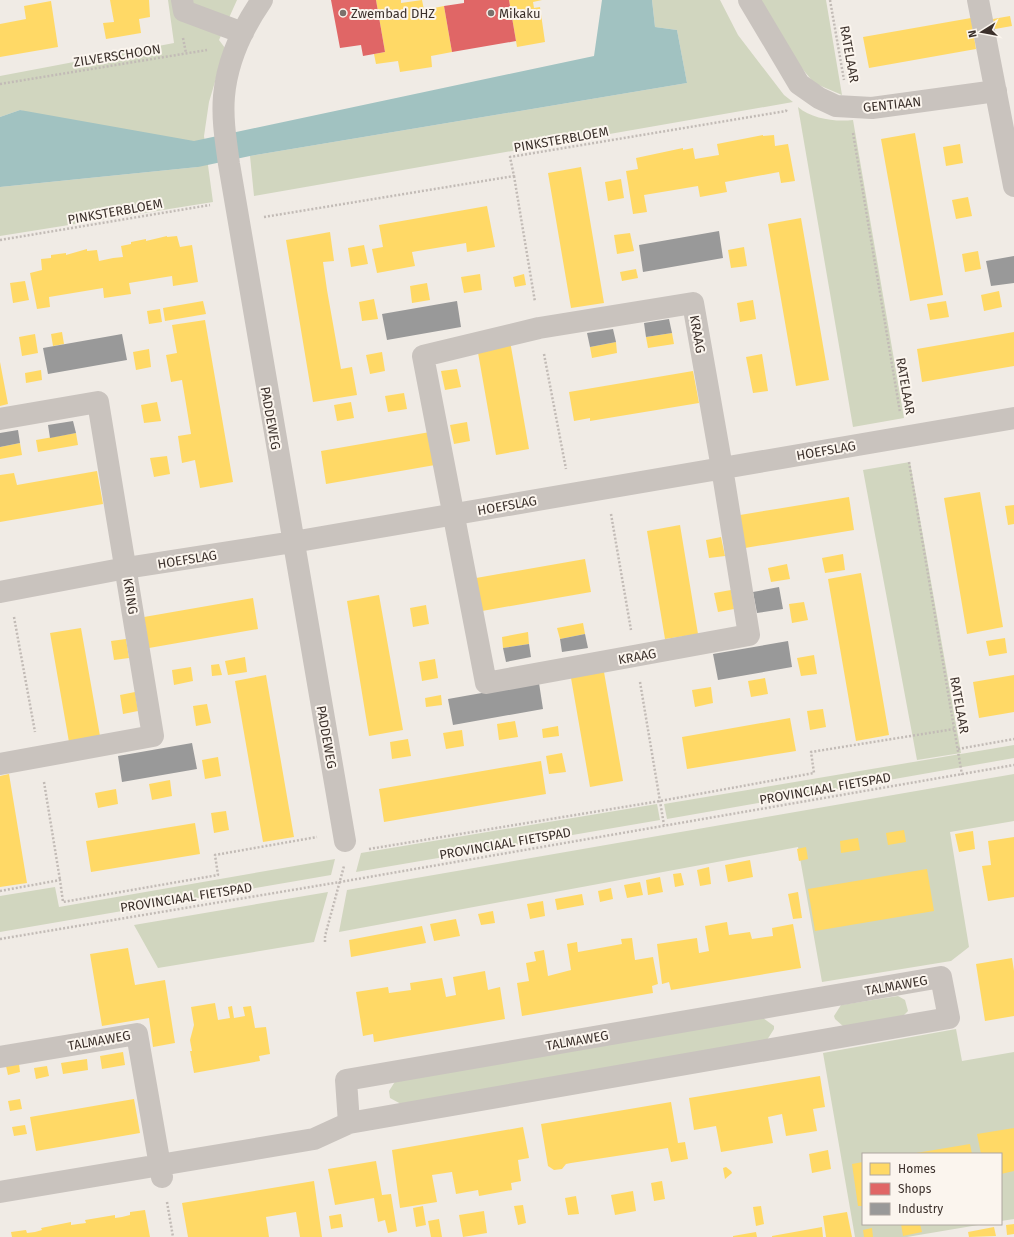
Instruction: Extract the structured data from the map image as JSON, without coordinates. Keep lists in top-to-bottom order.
{
  "streets": {
    "street": [
      "GENTIAAN",
      "KRAAG",
      "PADDEWEG",
      "HOEFSLAG",
      "KRING",
      "TALMAWEG"
    ],
    "path": [
      "RATELAAR",
      "ZILVERSCHOON",
      "PINKSTERBLOEM",
      "PROVINCIAAL FIETSPAD"
    ]
  },
  "crossings": [
    ["RATELAAR", "GENTIAAN"],
    ["RATELAAR", "HOEFSLAG"],
    ["RATELAAR", "PROVINCIAAL FIETSPAD"],
    ["ZILVERSCHOON", "PADDEWEG"],
    ["GENTIAAN", "PINKSTERBLOEM"],
    ["PINKSTERBLOEM", "PADDEWEG"],
    ["KRAAG", "HOEFSLAG"],
    ["PADDEWEG", "HOEFSLAG"],
    ["HOEFSLAG", "KRING"]
  ],
  "places": ["Zwembad DHZ", "Mikaku"],
  "legend": ["Homes", "Shops", "Industry"],
  "north": "left"
}
